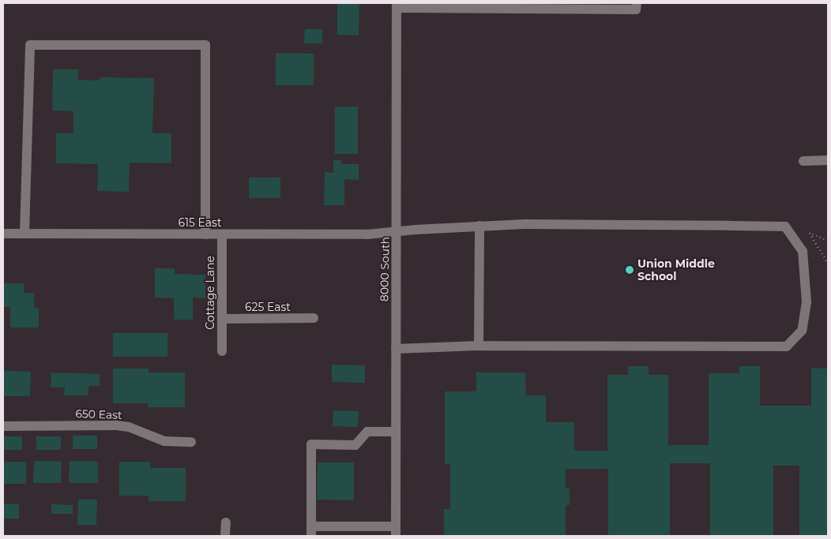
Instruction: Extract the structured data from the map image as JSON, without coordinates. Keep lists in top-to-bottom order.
{
  "streets": {
    "street": [
      "615 East",
      "8000 South",
      "Cottage Lane",
      "625 East",
      "650 East"
    ]
  },
  "crossings": [
    ["615 East", "8000 South"],
    ["615 East", "Cottage Lane"],
    ["Cottage Lane", "625 East"]
  ],
  "places": ["Union Middle School"]
}
